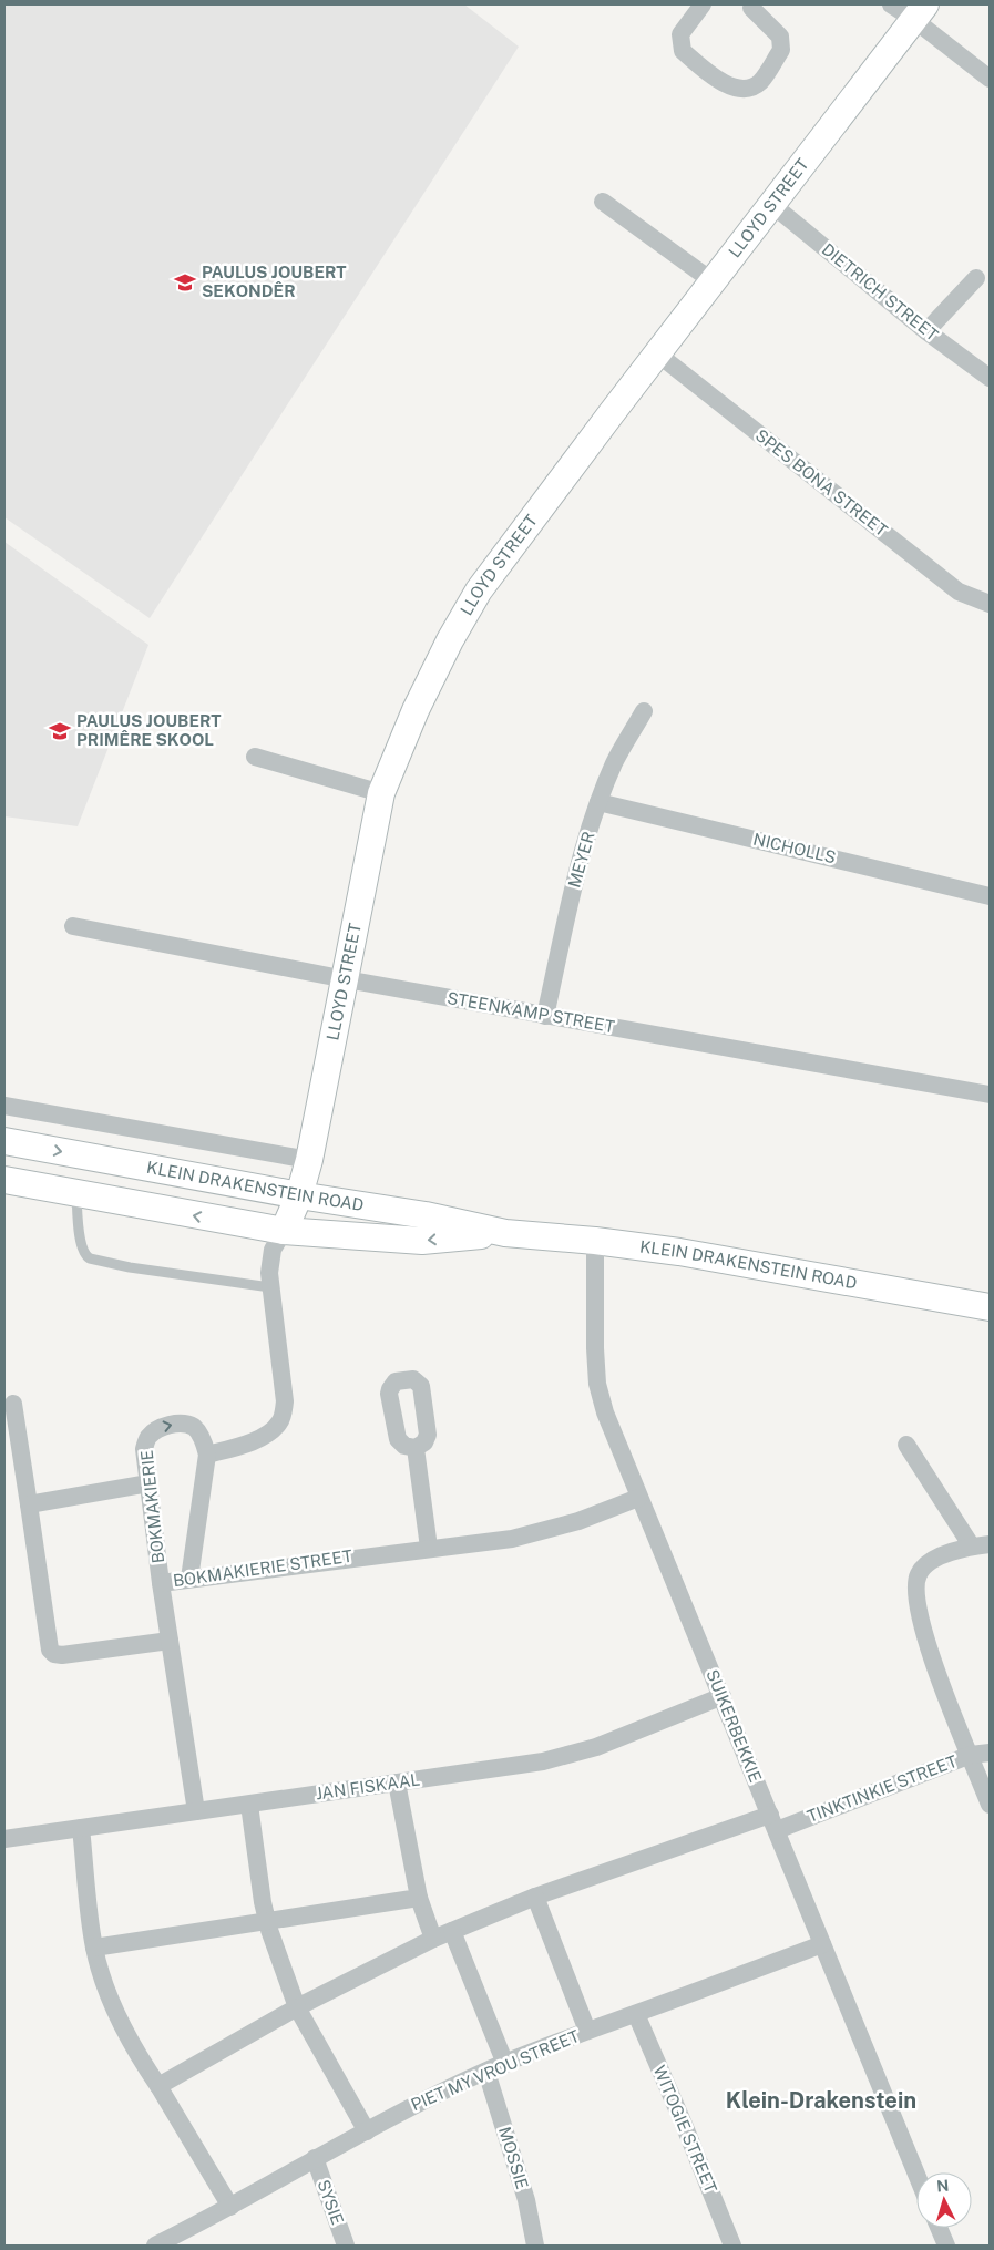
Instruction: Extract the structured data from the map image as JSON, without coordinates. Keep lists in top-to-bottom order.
{
  "streets": {
    "main road": ["LLOYD STREET", "KLEIN DRAKENSTEIN ROAD"],
    "street": [
      "DIETRICH STREET",
      "SPES BONA STREET",
      "NICHOLLS",
      "MEYER",
      "STEENKAMP STREET",
      "BOKMAKIERIE",
      "BOKMAKIERIE STREET",
      "SUIKERBEKKIE",
      "JAN FISKAAL",
      "TINKTINKIE STREET",
      "PIET MY VROU STREET",
      "WITOGIE STREET",
      "MOSSIE",
      "SYSIE"
    ]
  },
  "crossings": [
    ["LLOYD STREET", "DIETRICH STREET"],
    ["LLOYD STREET", "SPES BONA STREET"],
    ["LLOYD STREET", "STEENKAMP STREET"],
    ["LLOYD STREET", "KLEIN DRAKENSTEIN ROAD"],
    ["NICHOLLS", "MEYER"],
    ["MEYER", "STEENKAMP STREET"],
    ["KLEIN DRAKENSTEIN ROAD", "SUIKERBEKKIE"],
    ["BOKMAKIERIE", "BOKMAKIERIE STREET"],
    ["BOKMAKIERIE STREET", "SUIKERBEKKIE"],
    ["BOKMAKIERIE STREET", "JAN FISKAAL"],
    ["SUIKERBEKKIE", "JAN FISKAAL"],
    ["SUIKERBEKKIE", "TINKTINKIE STREET"],
    ["SUIKERBEKKIE", "PIET MY VROU STREET"],
    ["PIET MY VROU STREET", "WITOGIE STREET"],
    ["PIET MY VROU STREET", "MOSSIE"],
    ["PIET MY VROU STREET", "SYSIE"]
  ],
  "districts": ["Klein-Drakenstein"],
  "places": {
    "school or university": ["PAULUS JOUBERT SEKONDÊR", "PAULUS JOUBERT PRIMÊRE SKOOL"]
  },
  "north": "top"
}
